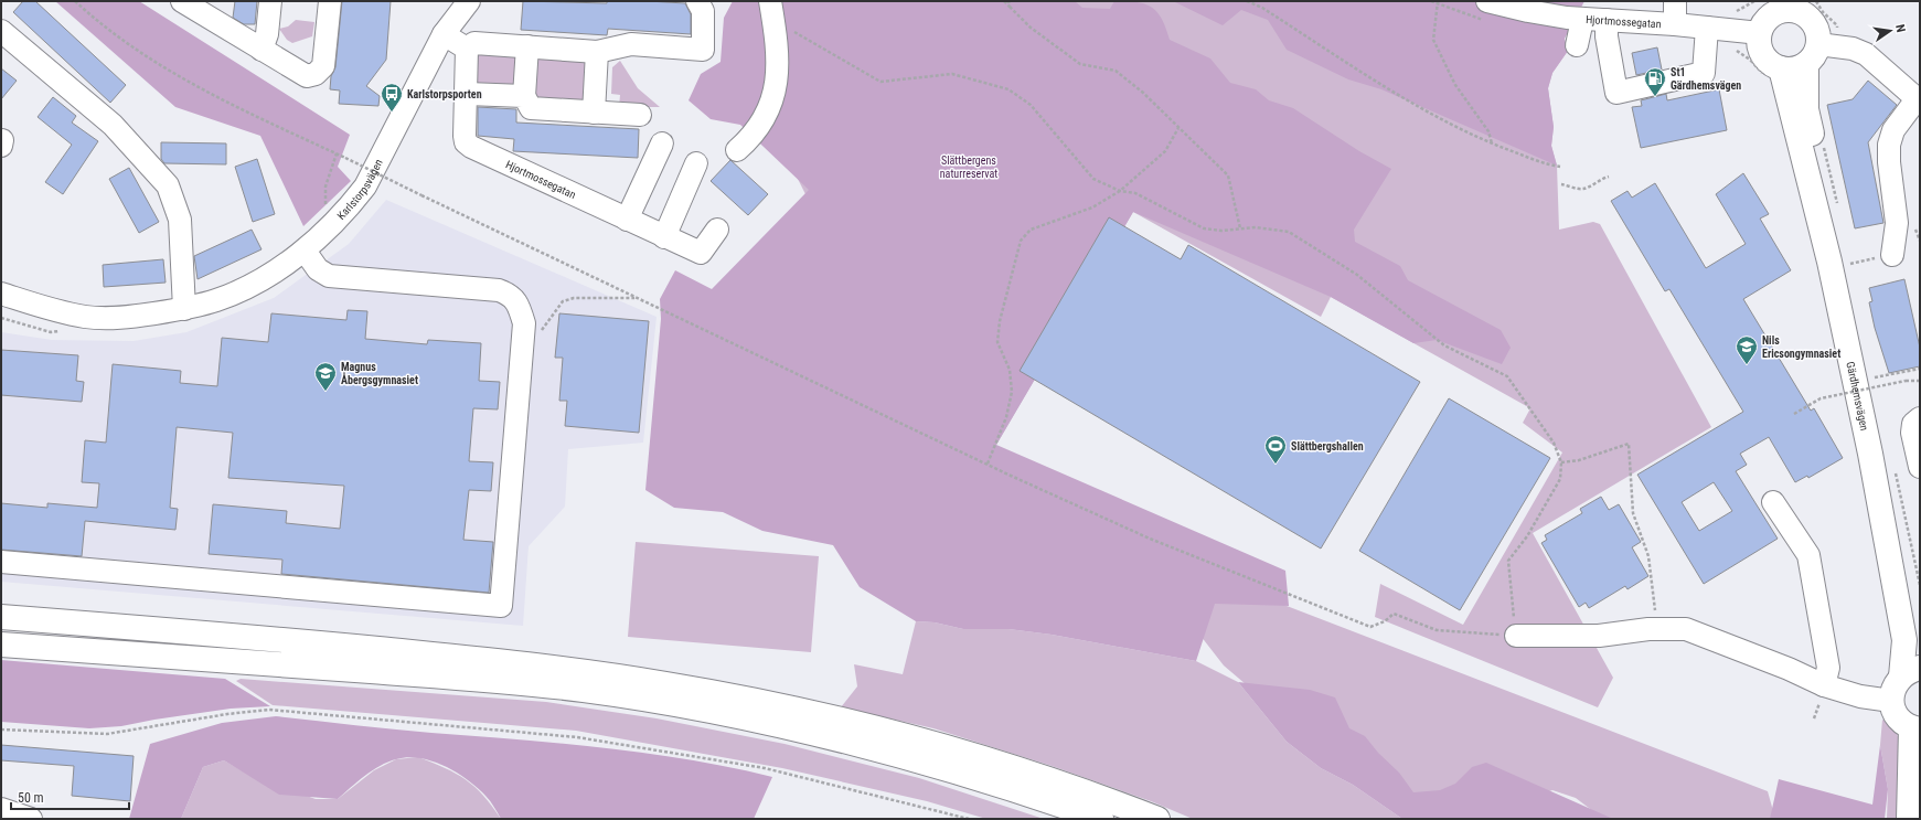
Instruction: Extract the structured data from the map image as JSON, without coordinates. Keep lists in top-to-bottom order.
{
  "streets": {
    "main road": ["Gärdhemsvägen"],
    "street": ["Hjortmossegatan", "Karlstorpsvägen"]
  },
  "crossings": [
    ["Hjortmossegatan", "Gärdhemsvägen"]
  ],
  "parks": ["Slättbergens naturreservat"],
  "places": {
    "fuel station": ["St1 Gärdhemsvägen"],
    "bus stop": ["Karlstorpsporten"],
    "school or university": ["Nils Ericsongymnasiet", "Magnus Åbergsgymnasiet"],
    "sports": ["Slättbergshallen"]
  },
  "scale_bar": "50 m",
  "north": "right"
}
